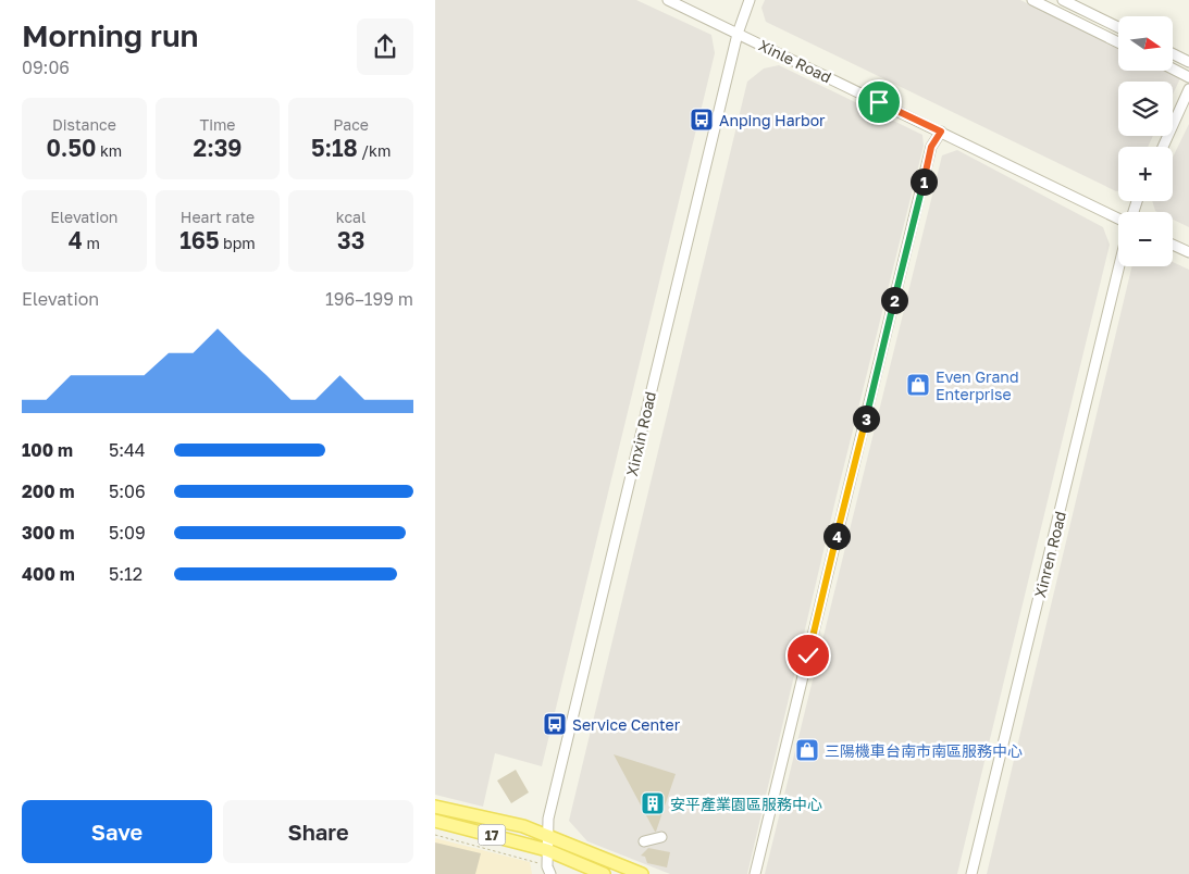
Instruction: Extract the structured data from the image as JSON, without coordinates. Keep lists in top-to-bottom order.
{
  "streets": {
    "main road": ["17"],
    "street": ["Xinle Road", "Xinxin Road", "Xinren Road"]
  },
  "crossings": [
    ["Xinle Road", "Xinxin Road"],
    ["Xinxin Road", "17"]
  ],
  "places": {
    "bus stop": ["Anping Harbor", "Service Center"],
    "shop": ["Even Grand Enterprise", "三陽機車台南市南區服務中心"],
    "building": ["安平產業園區服務中心"]
  },
  "north": "right",
  "page": {
    "heading": ["Morning run", "09:06"],
    "map_buttons": ["+", "−"],
    "stats": [
      ["Distance", "0.50 km"],
      ["Time", "2:39"],
      ["Pace", "5:18 /km"],
      ["Elevation", "4 m"],
      ["Heart rate", "165 bpm"],
      ["kcal", "33"]
    ],
    "pins": [
      "1",
      "2",
      "3",
      "4"
    ],
    "chart": ["Elevation", "196–199 m"],
    "list": [
      {
        "name": "100 m",
        "note": "5:44"
      },
      {
        "name": "200 m",
        "note": "5:06"
      },
      {
        "name": "300 m",
        "note": "5:09"
      },
      {
        "name": "400 m",
        "note": "5:12"
      }
    ],
    "buttons": ["Save", "Share"]
  }
}
